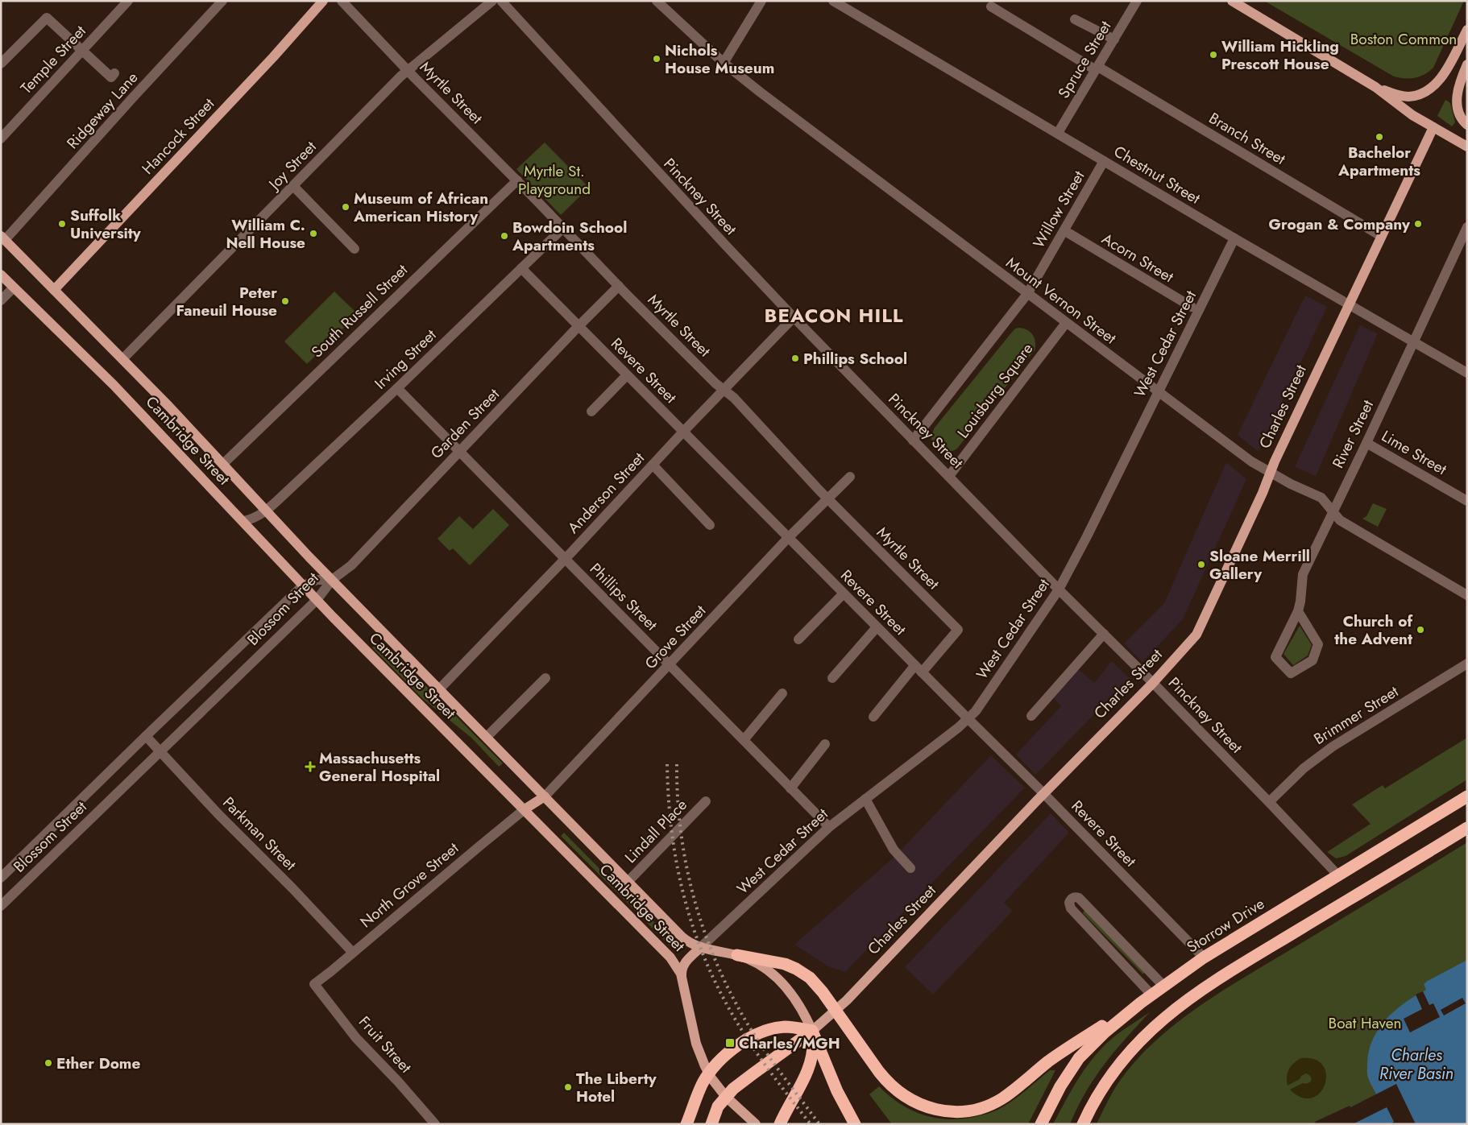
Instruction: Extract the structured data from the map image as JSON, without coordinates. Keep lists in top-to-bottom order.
{
  "streets": {
    "highway": ["Storrow Drive"],
    "main road": ["Hancock Street", "Charles Street", "Cambridge Street"],
    "street": [
      "Temple Street",
      "Spruce Street",
      "Myrtle Street",
      "Ridgeway Lane",
      "Branch Street",
      "Joy Street",
      "Chestnut Street",
      "Pinckney Street",
      "Willow Street",
      "Acorn Street",
      "Mount Vernon Street",
      "South Russell Street",
      "West Cedar Street",
      "Irving Street",
      "Revere Street",
      "Louisburg Square",
      "Garden Street",
      "River Street",
      "Lime Street",
      "Anderson Street",
      "Phillips Street",
      "Blossom Street",
      "Grove Street",
      "Brimmer Street",
      "Lindall Place",
      "Parkman Street",
      "North Grove Street",
      "Fruit Street"
    ]
  },
  "crossings": [
    ["Spruce Street", "Branch Street"],
    ["Spruce Street", "Chestnut Street"],
    ["Myrtle Street", "Joy Street"],
    ["Myrtle Street", "South Russell Street"],
    ["Myrtle Street", "Irving Street"],
    ["Myrtle Street", "Revere Street"],
    ["Myrtle Street", "Garden Street"],
    ["Myrtle Street", "Anderson Street"],
    ["Myrtle Street", "Grove Street"],
    ["Ridgeway Lane", "Cambridge Street"],
    ["Hancock Street", "Cambridge Street"],
    ["Branch Street", "Charles Street"],
    ["Joy Street", "Cambridge Street"],
    ["Chestnut Street", "Willow Street"],
    ["Chestnut Street", "West Cedar Street"],
    ["Chestnut Street", "Charles Street"],
    ["Chestnut Street", "River Street"],
    ["Pinckney Street", "West Cedar Street"],
    ["Pinckney Street", "Louisburg Square"],
    ["Pinckney Street", "Charles Street"],
    ["Pinckney Street", "Anderson Street"],
    ["Pinckney Street", "Brimmer Street"],
    ["Pinckney Street", "Storrow Drive"],
    ["Willow Street", "Mount Vernon Street"],
    ["Mount Vernon Street", "West Cedar Street"],
    ["Mount Vernon Street", "Louisburg Square"],
    ["Mount Vernon Street", "Charles Street"],
    ["Mount Vernon Street", "River Street"],
    ["South Russell Street", "Cambridge Street"],
    ["West Cedar Street", "Revere Street"],
    ["West Cedar Street", "Cambridge Street"],
    ["West Cedar Street", "Phillips Street"],
    ["Irving Street", "Revere Street"],
    ["Irving Street", "Cambridge Street"],
    ["Irving Street", "Phillips Street"],
    ["Revere Street", "Charles Street"],
    ["Revere Street", "Garden Street"],
    ["Revere Street", "Anderson Street"],
    ["Revere Street", "Grove Street"],
    ["Revere Street", "Storrow Drive"],
    ["Charles Street", "Cambridge Street"],
    ["Garden Street", "Cambridge Street"],
    ["Garden Street", "Phillips Street"],
    ["Garden Street", "Blossom Street"],
    ["River Street", "Lime Street"],
    ["Cambridge Street", "Anderson Street"],
    ["Cambridge Street", "Blossom Street"],
    ["Cambridge Street", "Grove Street"],
    ["Cambridge Street", "Lindall Place"],
    ["Cambridge Street", "North Grove Street"],
    ["Anderson Street", "Phillips Street"],
    ["Phillips Street", "Grove Street"],
    ["Blossom Street", "Parkman Street"],
    ["Parkman Street", "North Grove Street"],
    ["North Grove Street", "Fruit Street"]
  ],
  "districts": ["BEACON HILL"],
  "water": ["Charles River Basin"],
  "parks": ["Boston Common", "Myrtle St. Playground", "Boat Haven"],
  "places": {
    "other": [
      "William Hickling Prescott House",
      "Nichols House Museum",
      "Bachelor Apartments",
      "Museum of African American History",
      "Suffolk University",
      "Grogan & Company",
      "William C. Nell House",
      "Bowdoin School Apartments",
      "Peter Faneuil House",
      "Phillips School",
      "Sloane Merrill Gallery",
      "Church of the Advent",
      "Ether Dome",
      "The Liberty Hotel"
    ],
    "health": ["Massachusetts General Hospital"],
    "transit": ["Charles/MGH"]
  }
}
